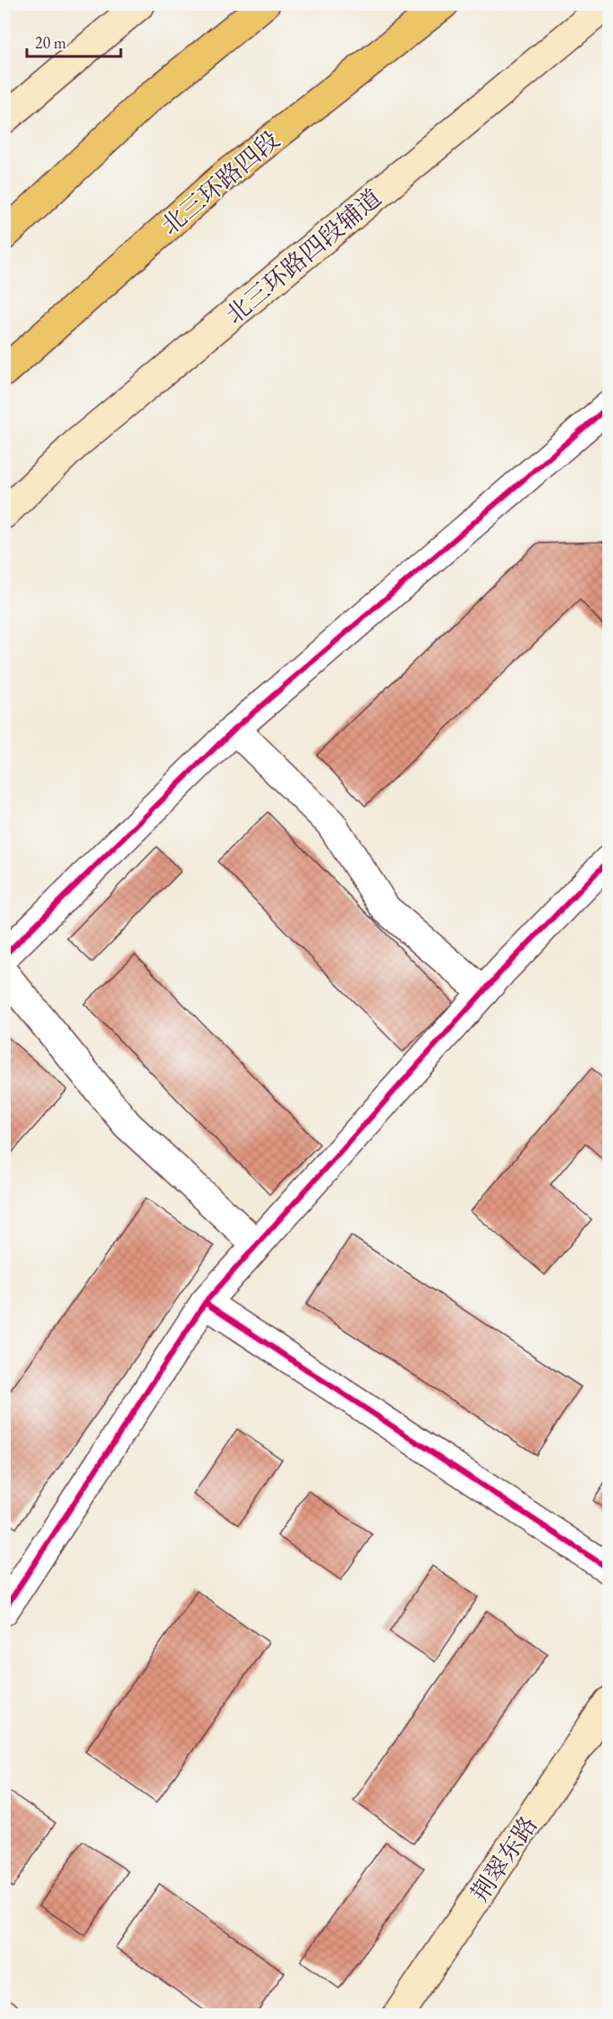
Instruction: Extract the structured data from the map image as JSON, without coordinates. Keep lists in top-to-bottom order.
{
  "streets": {
    "highway": ["北三环路四段"],
    "main road": ["北三环路四段辅道", "荆翠东路"]
  },
  "scale_bar": "20 m"
}
